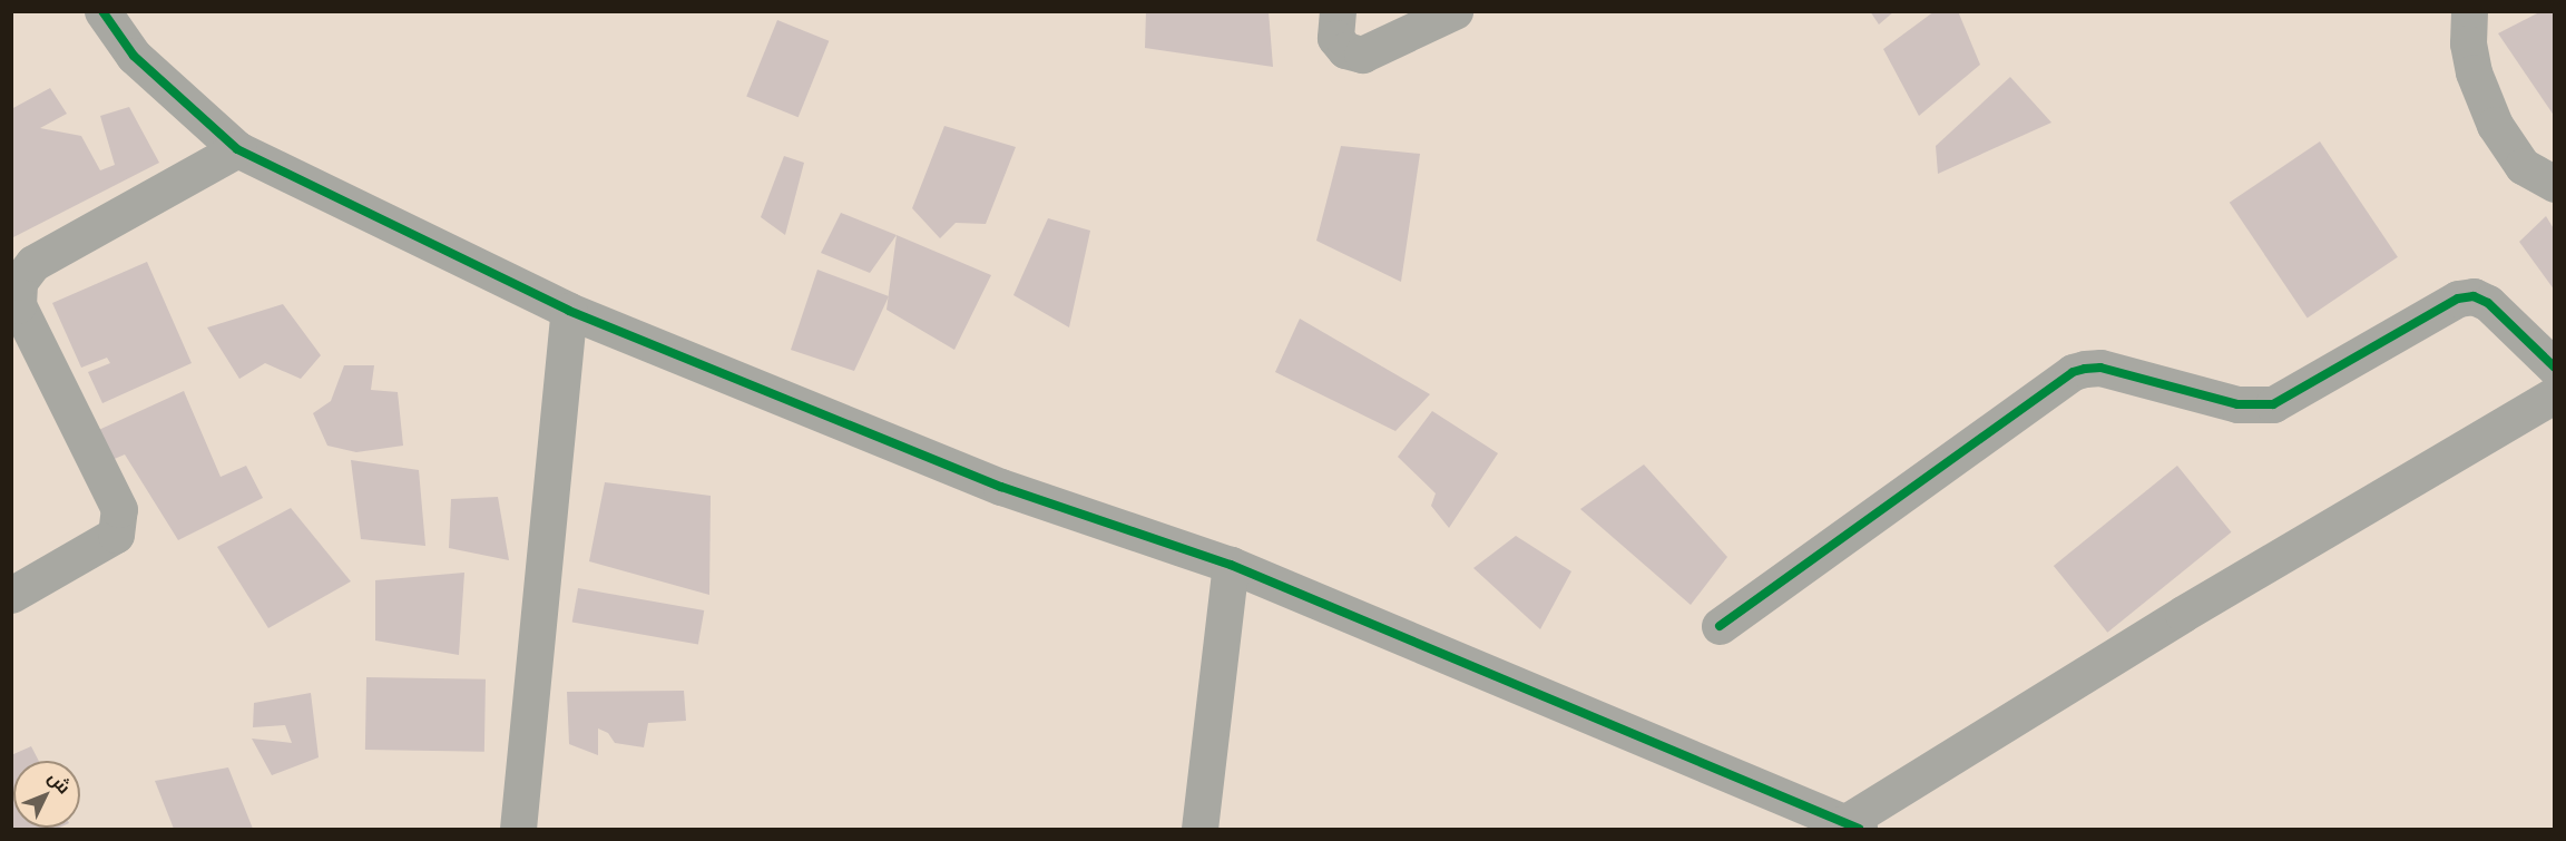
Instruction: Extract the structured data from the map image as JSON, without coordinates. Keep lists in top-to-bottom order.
{
  "north": "top right"
}
